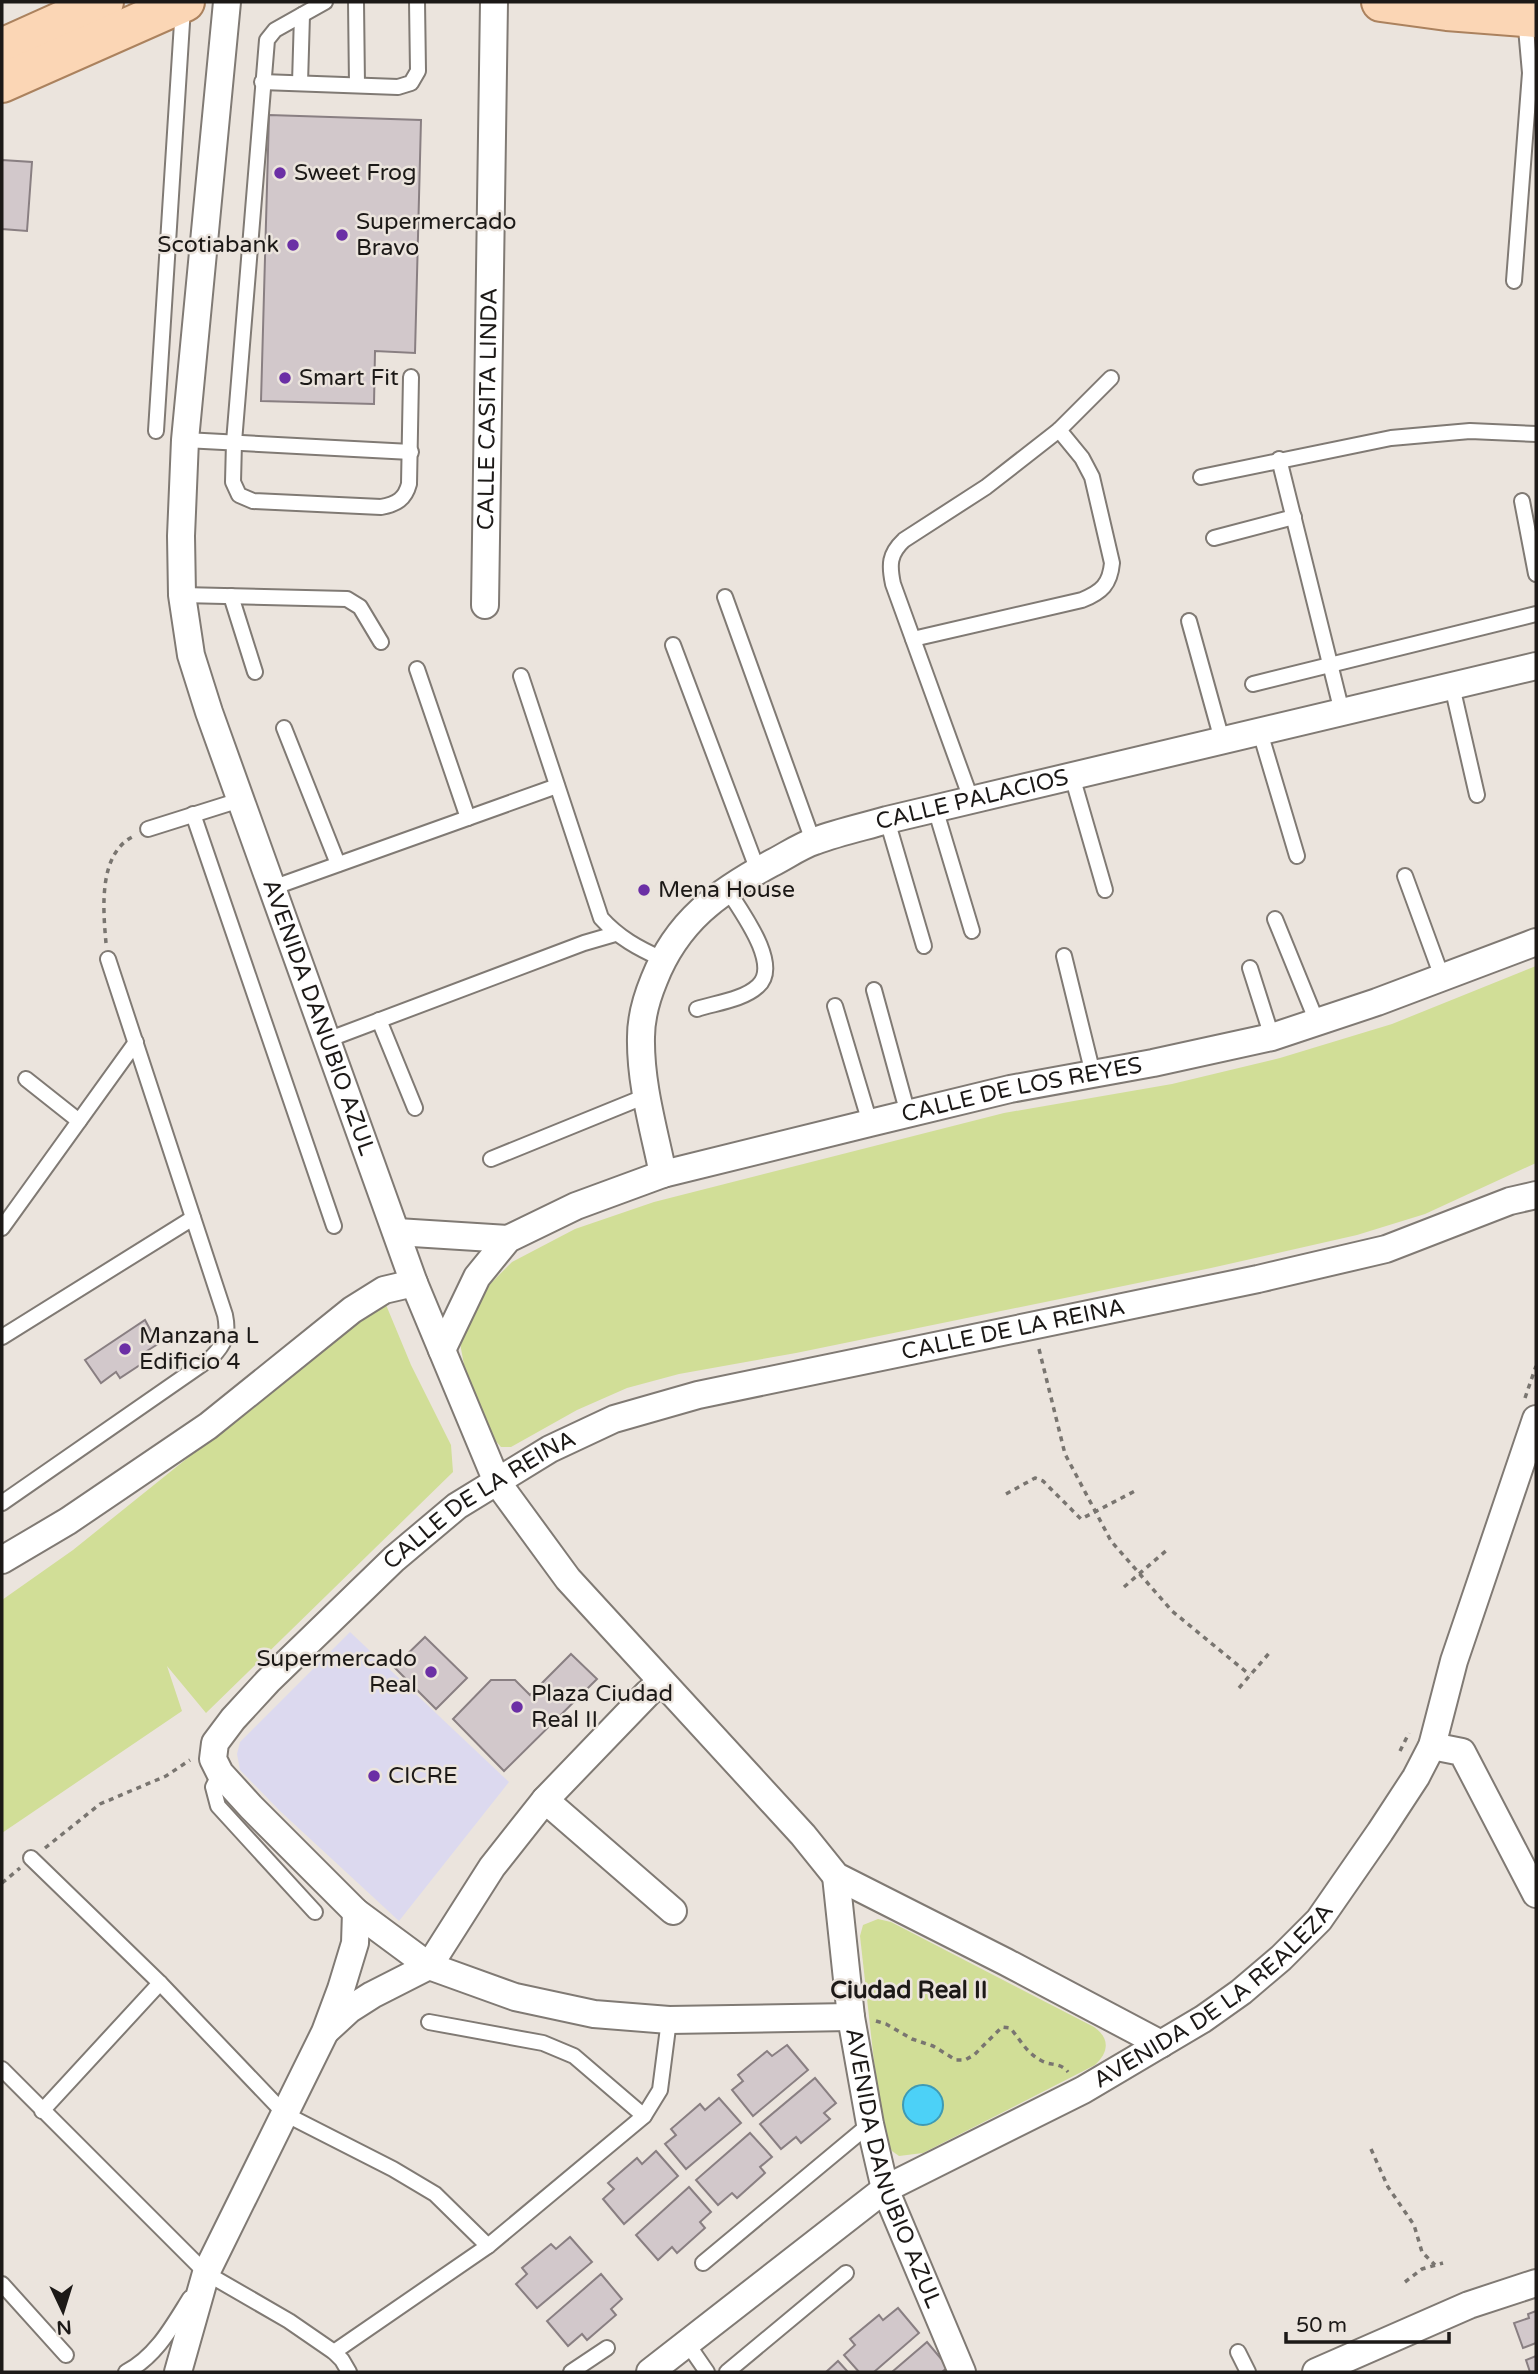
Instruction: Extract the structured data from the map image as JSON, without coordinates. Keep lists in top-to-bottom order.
{
  "streets": {
    "street": [
      "CALLE CASITA LINDA",
      "CALLE PALACIOS",
      "AVENIDA DANUBIO AZUL",
      "CALLE DE LOS REYES",
      "CALLE DE LA REINA",
      "AVENIDA DE LA REALEZA"
    ]
  },
  "crossings": [
    ["CALLE PALACIOS", "CALLE DE LOS REYES"],
    ["AVENIDA DANUBIO AZUL", "CALLE DE LOS REYES"],
    ["AVENIDA DANUBIO AZUL", "CALLE DE LA REINA"],
    ["AVENIDA DANUBIO AZUL", "AVENIDA DE LA REALEZA"]
  ],
  "districts": ["Ciudad Real II"],
  "places": [
    "Sweet Frog",
    "Supermercado Bravo",
    "Scotiabank",
    "Smart Fit",
    "Mena House",
    "Manzana L Edificio 4",
    "Supermercado Real",
    "Plaza Ciudad Real II",
    "CICRE"
  ],
  "scale_bar": "50 m",
  "north": "bottom"
}
